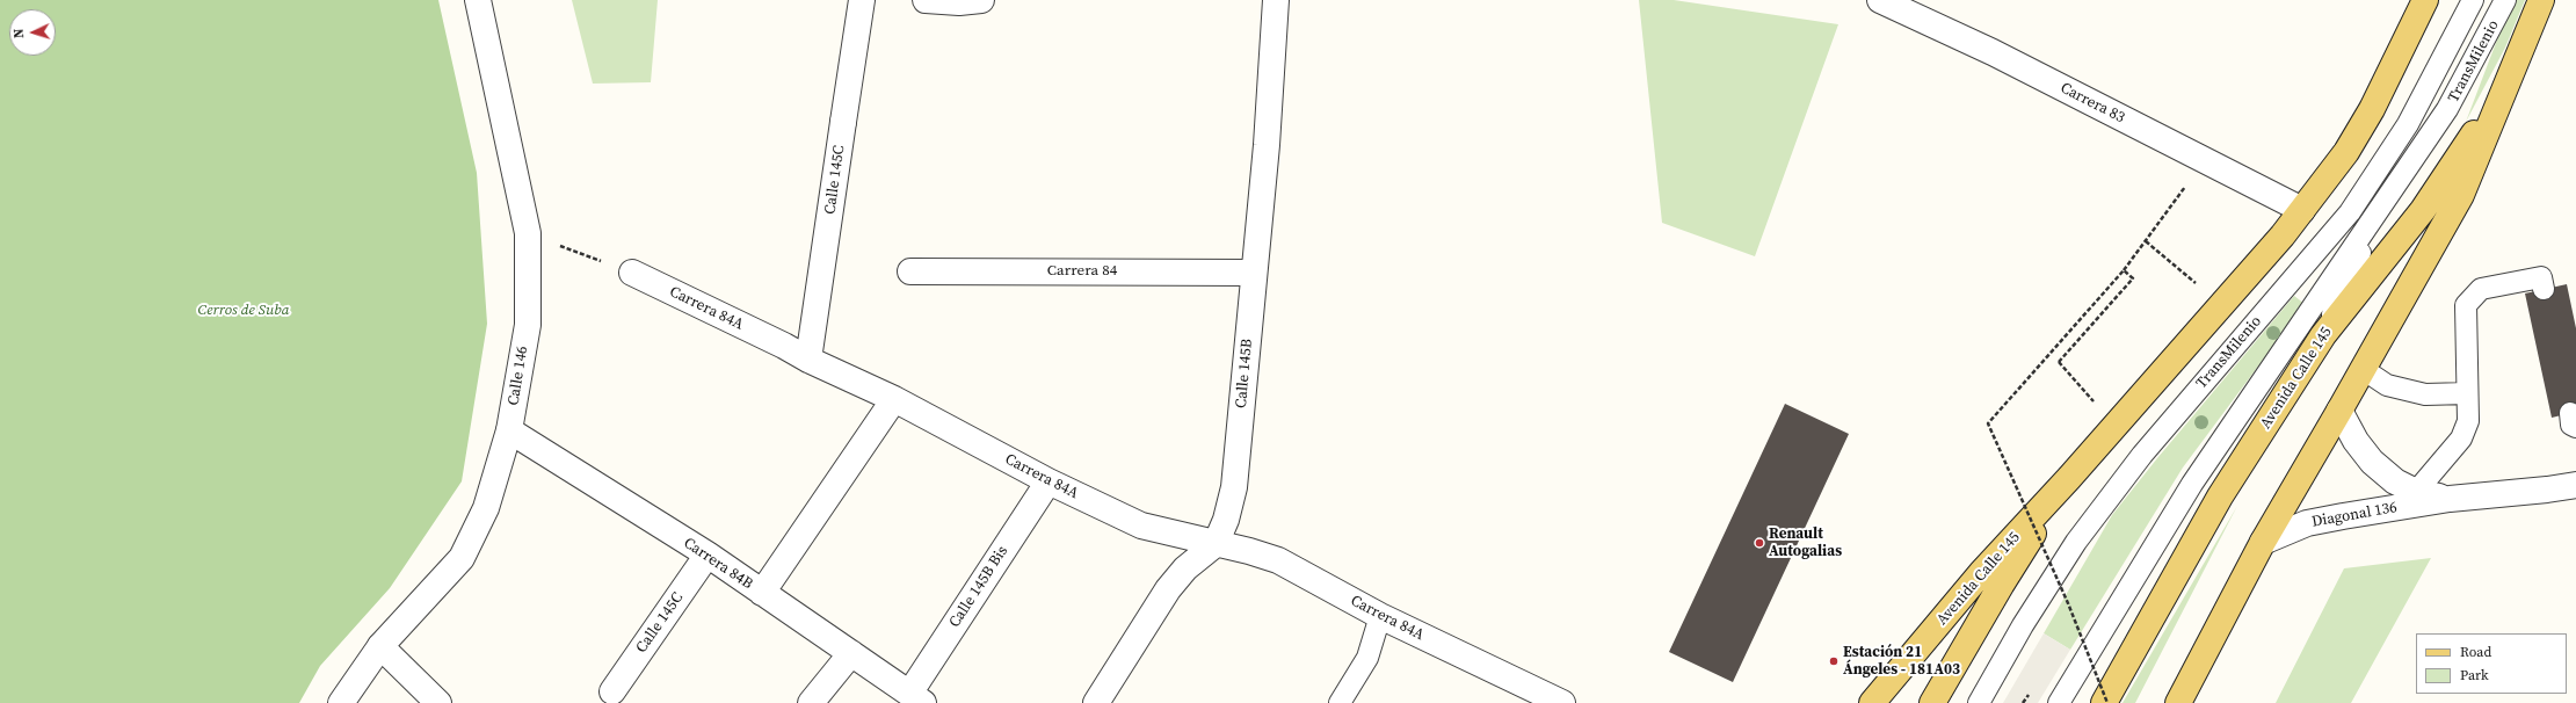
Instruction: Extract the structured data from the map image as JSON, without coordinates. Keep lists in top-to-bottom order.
{
  "streets": {
    "main road": ["Avenida Calle 145"],
    "street": [
      "Carrera 83",
      "Calle 145C",
      "Carrera 84",
      "Carrera 84A",
      "Calle 145B",
      "Calle 146",
      "Diagonal 136",
      "Carrera 84B",
      "Calle 145B Bis"
    ],
    "lane": ["TransMilenio"]
  },
  "crossings": [
    ["Carrera 83", "Avenida Calle 145"],
    ["Calle 145C", "Carrera 84A"],
    ["Calle 145C", "Carrera 84B"],
    ["Carrera 84", "Calle 145B"],
    ["Carrera 84A", "Calle 145B"],
    ["Carrera 84A", "Calle 145B Bis"],
    ["Calle 146", "Carrera 84B"],
    ["Avenida Calle 145", "Diagonal 136"],
    ["Carrera 84B", "Calle 145B Bis"]
  ],
  "parks": ["Cerros de Suba"],
  "places": ["Renault Autogalias", "Estación 21 Ángeles - 181A03"],
  "legend": ["Road", "Park"],
  "north": "left"
}
